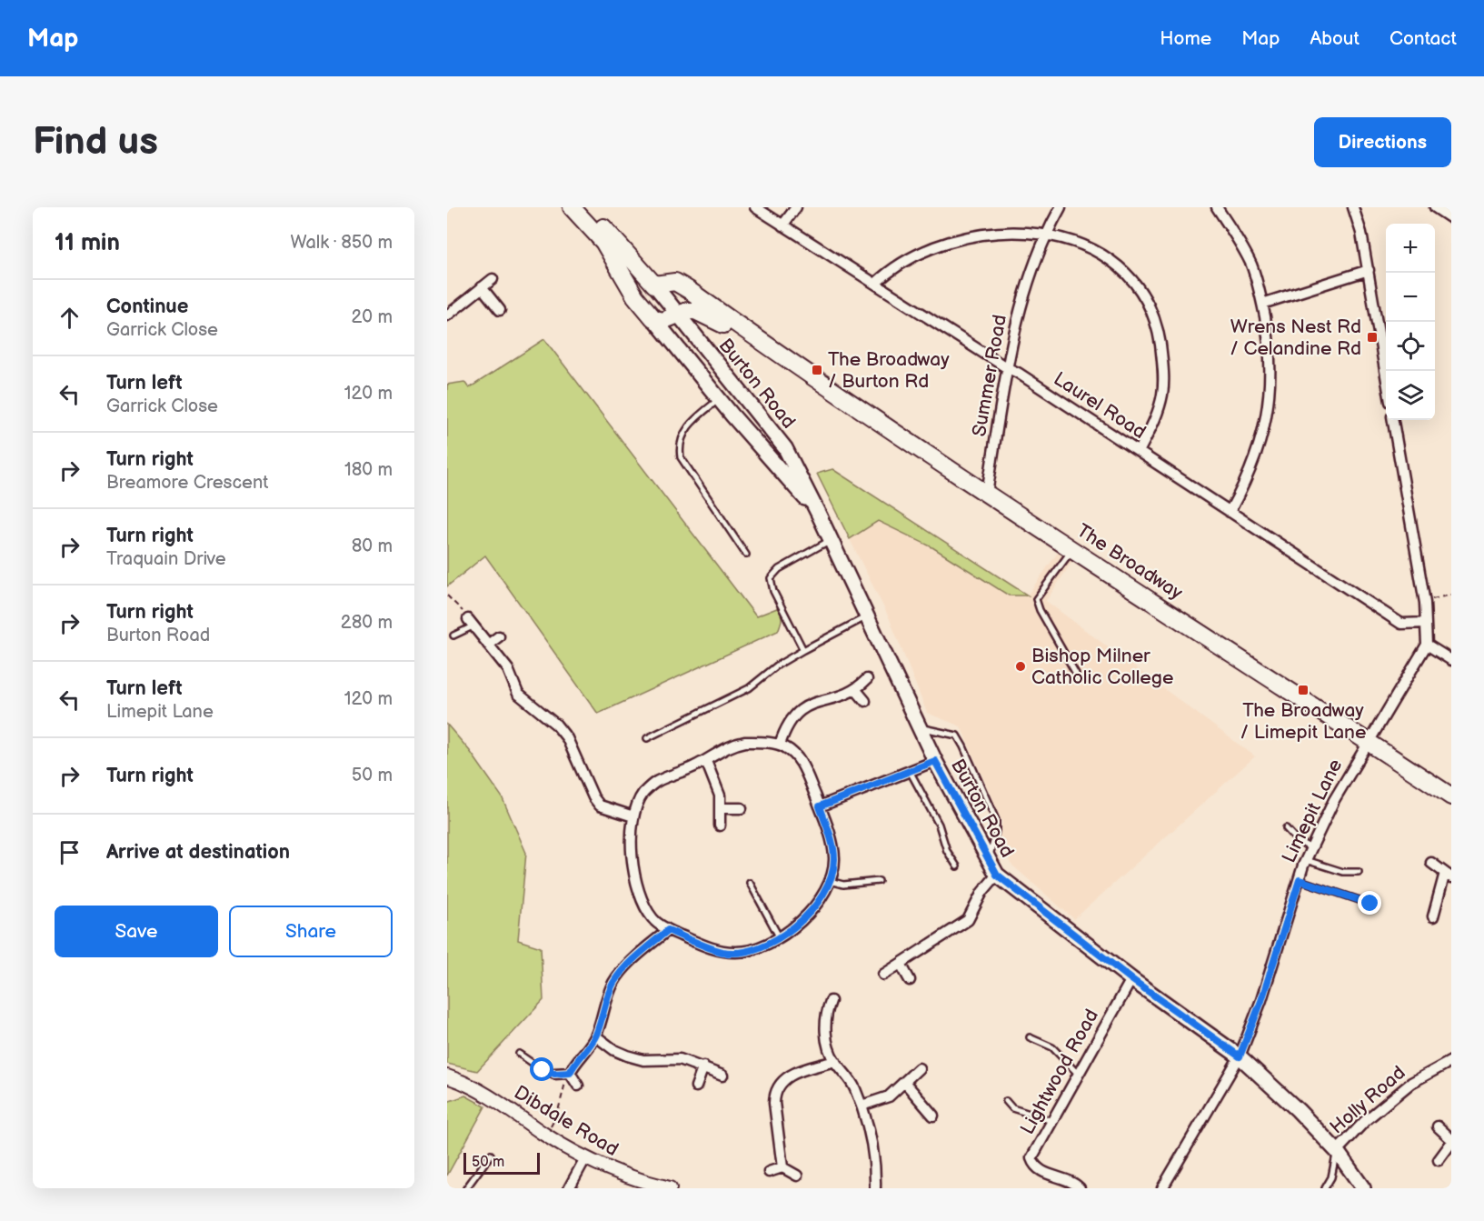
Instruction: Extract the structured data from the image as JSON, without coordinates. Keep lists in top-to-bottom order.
{
  "streets": {
    "main road": ["Burton Road", "The Broadway"],
    "street": [
      "Summer Road",
      "Laurel Road",
      "Limepit Lane",
      "Lightwood Road",
      "Holly Road",
      "Dibdale Road"
    ]
  },
  "crossings": [
    ["Summer Road", "Laurel Road"],
    ["Summer Road", "The Broadway"],
    ["Burton Road", "The Broadway"],
    ["Burton Road", "Limepit Lane"],
    ["Burton Road", "Lightwood Road"],
    ["Burton Road", "Holly Road"],
    ["The Broadway", "Limepit Lane"]
  ],
  "places": {
    "transit": ["Wrens Nest Rd / Celandine Rd", "The Broadway / Burton Rd", "The Broadway / Limepit Lane"],
    "other": ["Bishop Milner Catholic College"]
  },
  "scale_bar": "50 m",
  "page": {
    "header": "Map",
    "nav": [
      "Home",
      "Map",
      "About",
      "Contact"
    ],
    "buttons": [
      "Directions",
      ["Save", "Share"]
    ],
    "title": "Find us",
    "heading": ["11 min", "Walk · 850 m"],
    "map_buttons": ["+", "−"],
    "list": [
      ["Continue", "Garrick Close", "20 m"],
      ["Turn left", "Garrick Close", "120 m"],
      ["Turn right", "Breamore Crescent", "180 m"],
      ["Turn right", "Traquain Drive", "80 m"],
      ["Turn right", "Burton Road", "280 m"],
      ["Turn left", "Limepit Lane", "120 m"],
      ["Turn right", "50 m"],
      "Arrive at destination"
    ],
    "scale": "50 m"
  }
}
